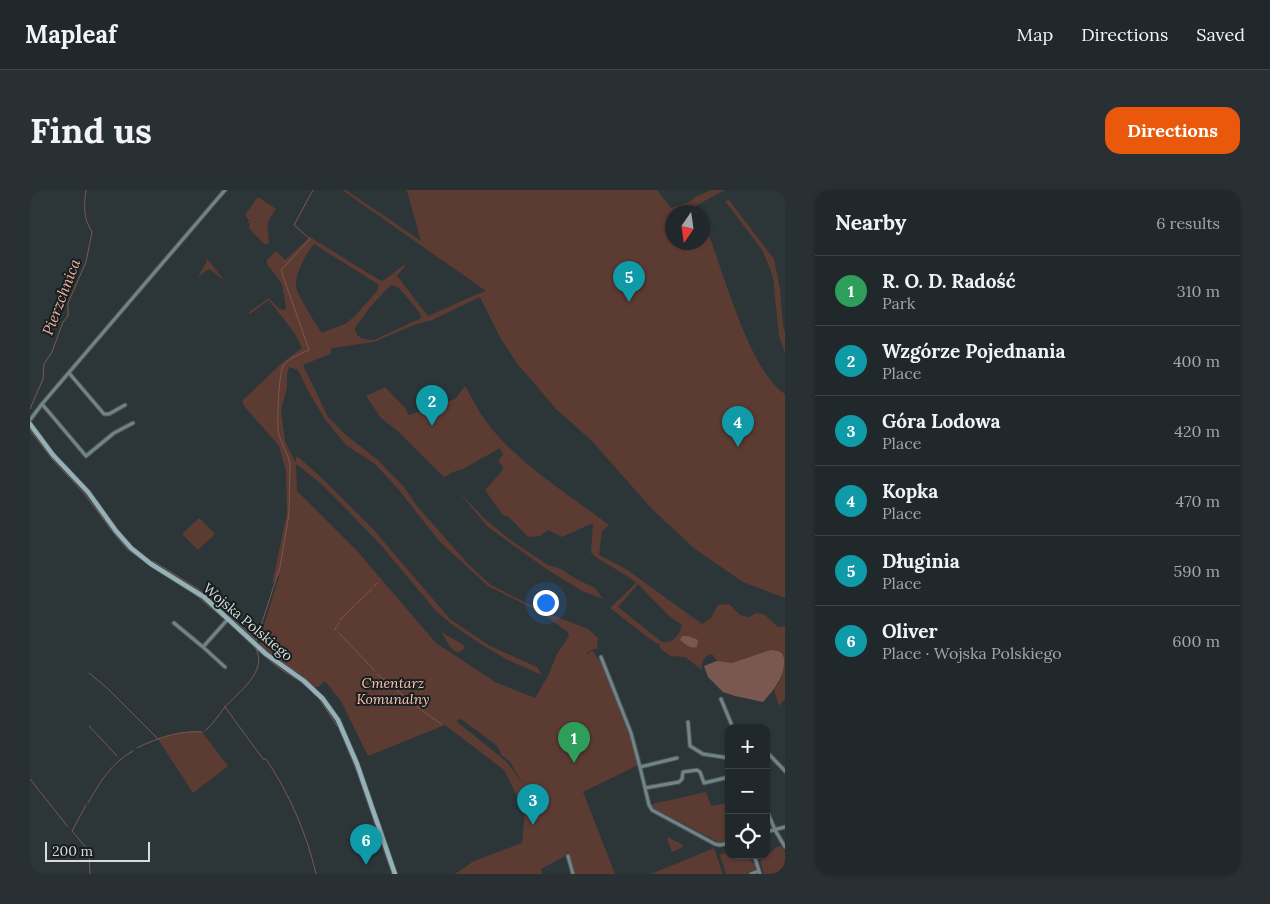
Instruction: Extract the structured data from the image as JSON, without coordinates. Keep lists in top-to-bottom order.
{
  "streets": {
    "street": ["Wojska Polskiego"]
  },
  "water": ["Pierzchnica"],
  "parks": ["Cmentarz Komunalny"],
  "scale_bar": "200 m",
  "north": "bottom",
  "page": {
    "header": "Mapleaf",
    "nav": ["Map", "Directions", "Saved"],
    "buttons": "Directions",
    "title": "Find us",
    "heading": ["Nearby", "6 results"],
    "list": [
      {
        "mark": "1",
        "name": "R. O. D. Radość",
        "note": "Park",
        "value": "310 m"
      },
      {
        "mark": "2",
        "name": "Wzgórze Pojednania",
        "note": "Place",
        "value": "400 m"
      },
      {
        "mark": "3",
        "name": "Góra Lodowa",
        "note": "Place",
        "value": "420 m"
      },
      {
        "mark": "4",
        "name": "Kopka",
        "note": "Place",
        "value": "470 m"
      },
      {
        "mark": "5",
        "name": "Długinia",
        "note": "Place",
        "value": "590 m"
      },
      {
        "mark": "6",
        "name": "Oliver",
        "note": "Place · Wojska Polskiego",
        "value": "600 m"
      }
    ],
    "pins": [
      "5",
      "2",
      "4",
      "1",
      "3",
      "6"
    ],
    "map_buttons": ["+", "−"],
    "scale": "200 m"
  }
}
